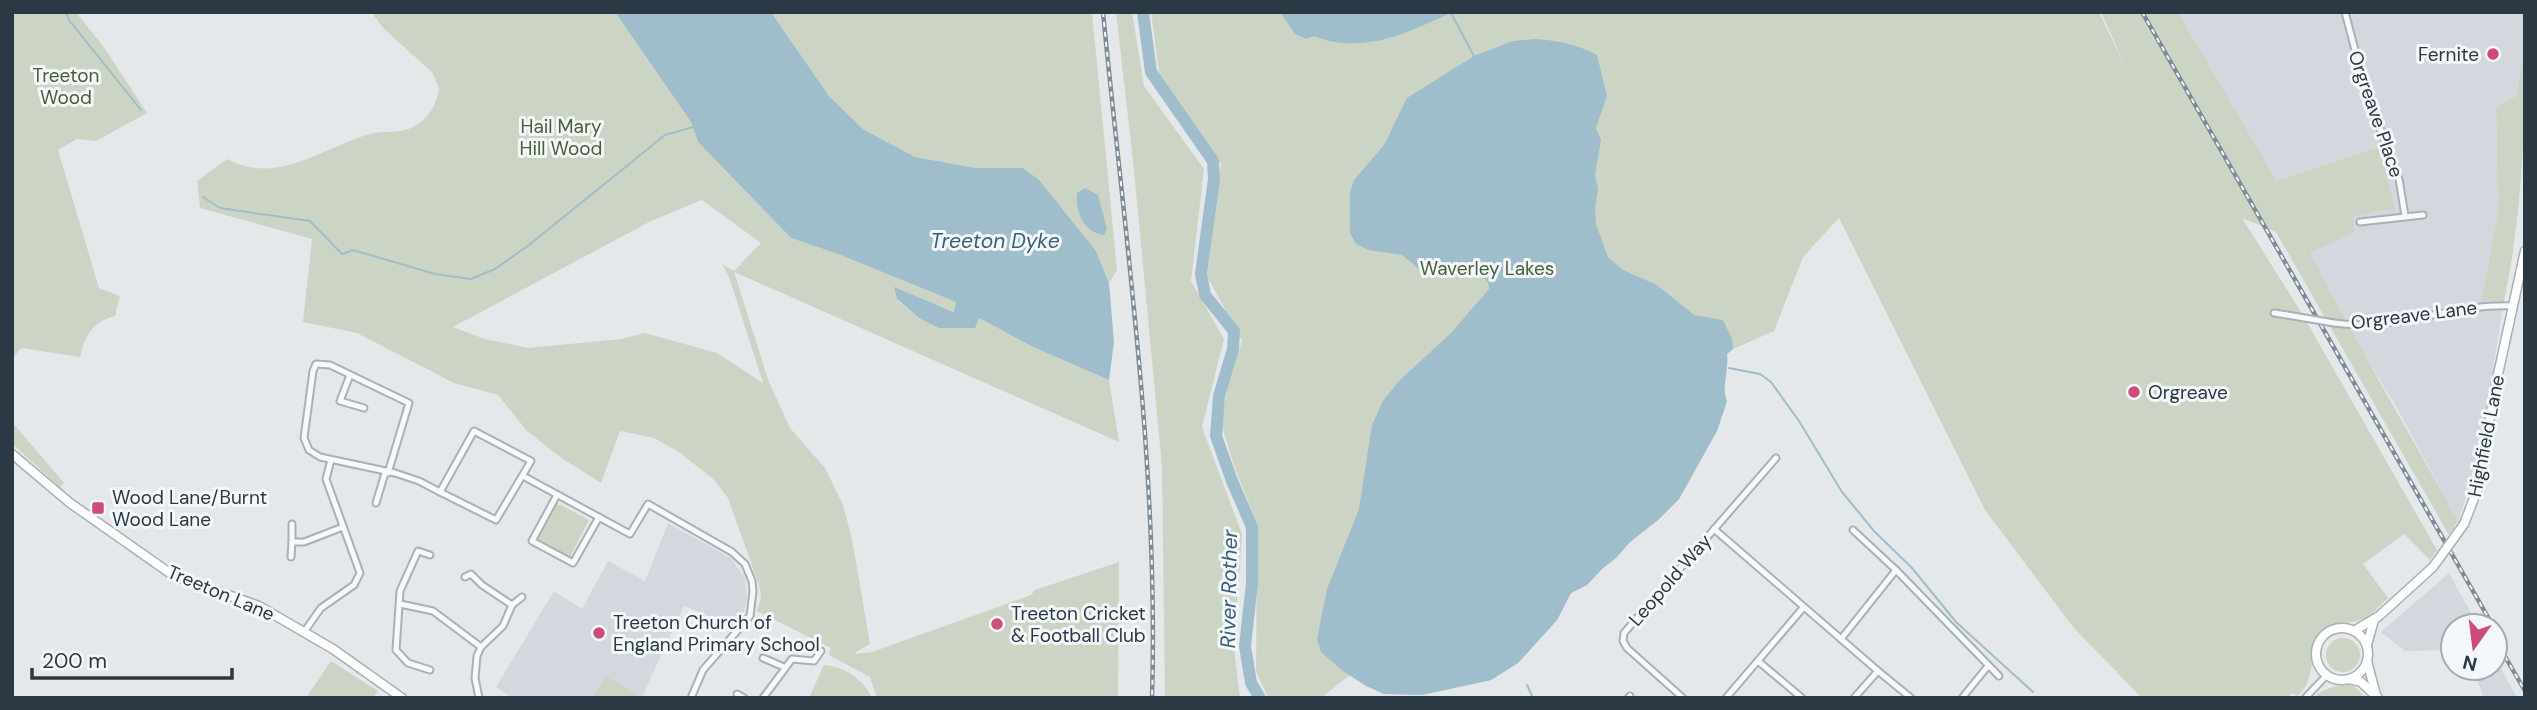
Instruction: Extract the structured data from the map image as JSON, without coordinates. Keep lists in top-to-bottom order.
{
  "streets": {
    "main road": ["Orgreave Lane", "Highfield Lane", "Treeton Lane"],
    "street": ["Orgreave Place", "Leopold Way"]
  },
  "crossings": [
    ["Orgreave Lane", "Highfield Lane"]
  ],
  "water": ["Treeton Dyke", "River Rother"],
  "parks": ["Treeton Wood", "Hail Mary Hill Wood", "Waverley Lakes"],
  "places": {
    "other": [
      "Fernite",
      "Orgreave",
      "Treeton Cricket & Football Club",
      "Treeton Church of England Primary School"
    ],
    "transit": ["Wood Lane/Burnt Wood Lane"]
  },
  "scale_bar": "200 m",
  "north": "bottom"
}
